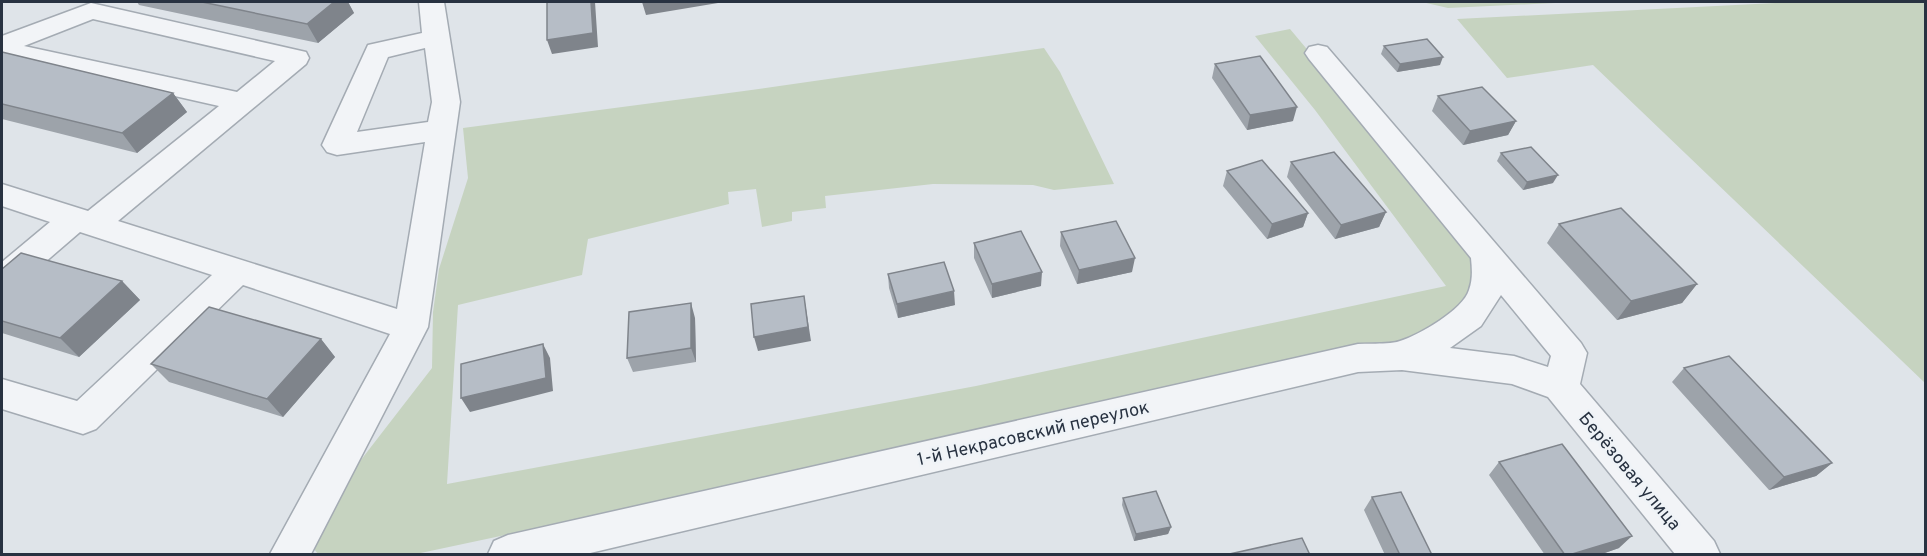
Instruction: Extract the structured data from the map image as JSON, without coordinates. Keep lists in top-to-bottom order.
{
  "streets": {
    "street": ["1-й Некрасовский переулок", "Берёзовая улица"]
  },
  "crossings": [
    ["1-й Некрасовский переулок", "Берёзовая улица"]
  ]
}
